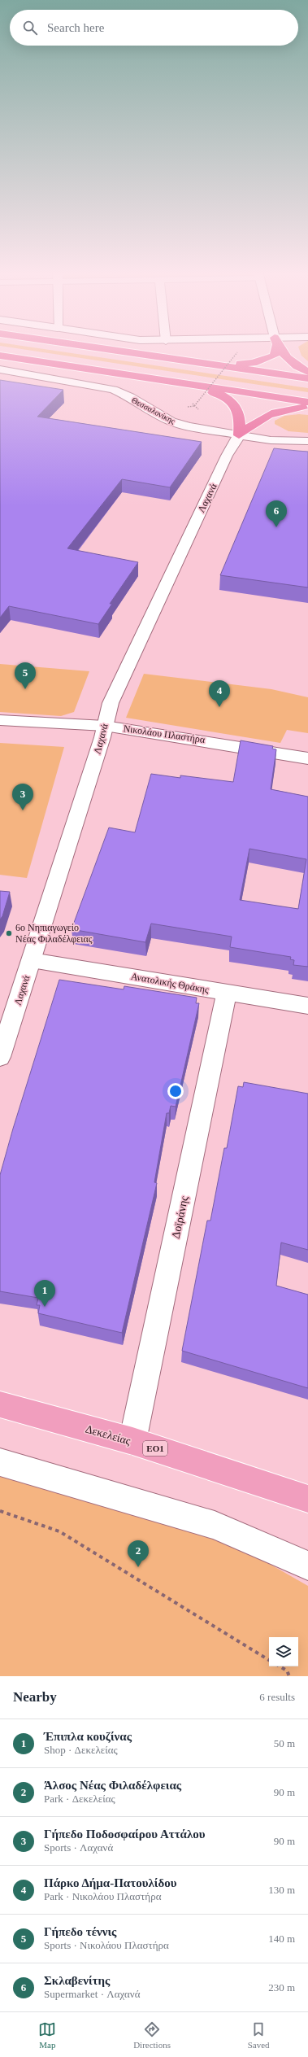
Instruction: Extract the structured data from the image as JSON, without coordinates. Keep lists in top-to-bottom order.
{
  "streets": {
    "main road": ["Δεκελείας", "ΕΟ1"],
    "street": [
      "Θεσσαλονίκης",
      "Λαχανά",
      "Νικολάου Πλαστήρα",
      "Ανατολικής Θράκης",
      "Δοϊράνης"
    ]
  },
  "crossings": [
    ["Θεσσαλονίκης", "Λαχανά"],
    ["Λαχανά", "Νικολάου Πλαστήρα"],
    ["Λαχανά", "Ανατολικής Θράκης"],
    ["Ανατολικής Θράκης", "Δοϊράνης"],
    ["Δοϊράνης", "Δεκελείας"]
  ],
  "places": ["6ο Νηπιαγωγείο Νέας Φιλαδέλφειας"],
  "page": {
    "search": "Search here",
    "pins": [
      "6",
      "5",
      "4",
      "3",
      "1",
      "2"
    ],
    "heading": ["Nearby", "6 results"],
    "list": [
      {
        "mark": "1",
        "name": "Έπιπλα κουζίνας",
        "note": "Shop · Δεκελείας",
        "value": "50 m"
      },
      {
        "mark": "2",
        "name": "Άλσος Νέας Φιλαδέλφειας",
        "note": "Park · Δεκελείας",
        "value": "90 m"
      },
      {
        "mark": "3",
        "name": "Γήπεδο Ποδοσφαίρου Αττάλου",
        "note": "Sports · Λαχανά",
        "value": "90 m"
      },
      {
        "mark": "4",
        "name": "Πάρκο Δήμα-Πατουλίδου",
        "note": "Park · Νικολάου Πλαστήρα",
        "value": "130 m"
      },
      {
        "mark": "5",
        "name": "Γήπεδο τέννις",
        "note": "Sports · Νικολάου Πλαστήρα",
        "value": "140 m"
      },
      {
        "mark": "6",
        "name": "Σκλαβενίτης",
        "note": "Supermarket · Λαχανά",
        "value": "230 m"
      }
    ],
    "nav": ["Map", "Directions", "Saved"]
  }
}
